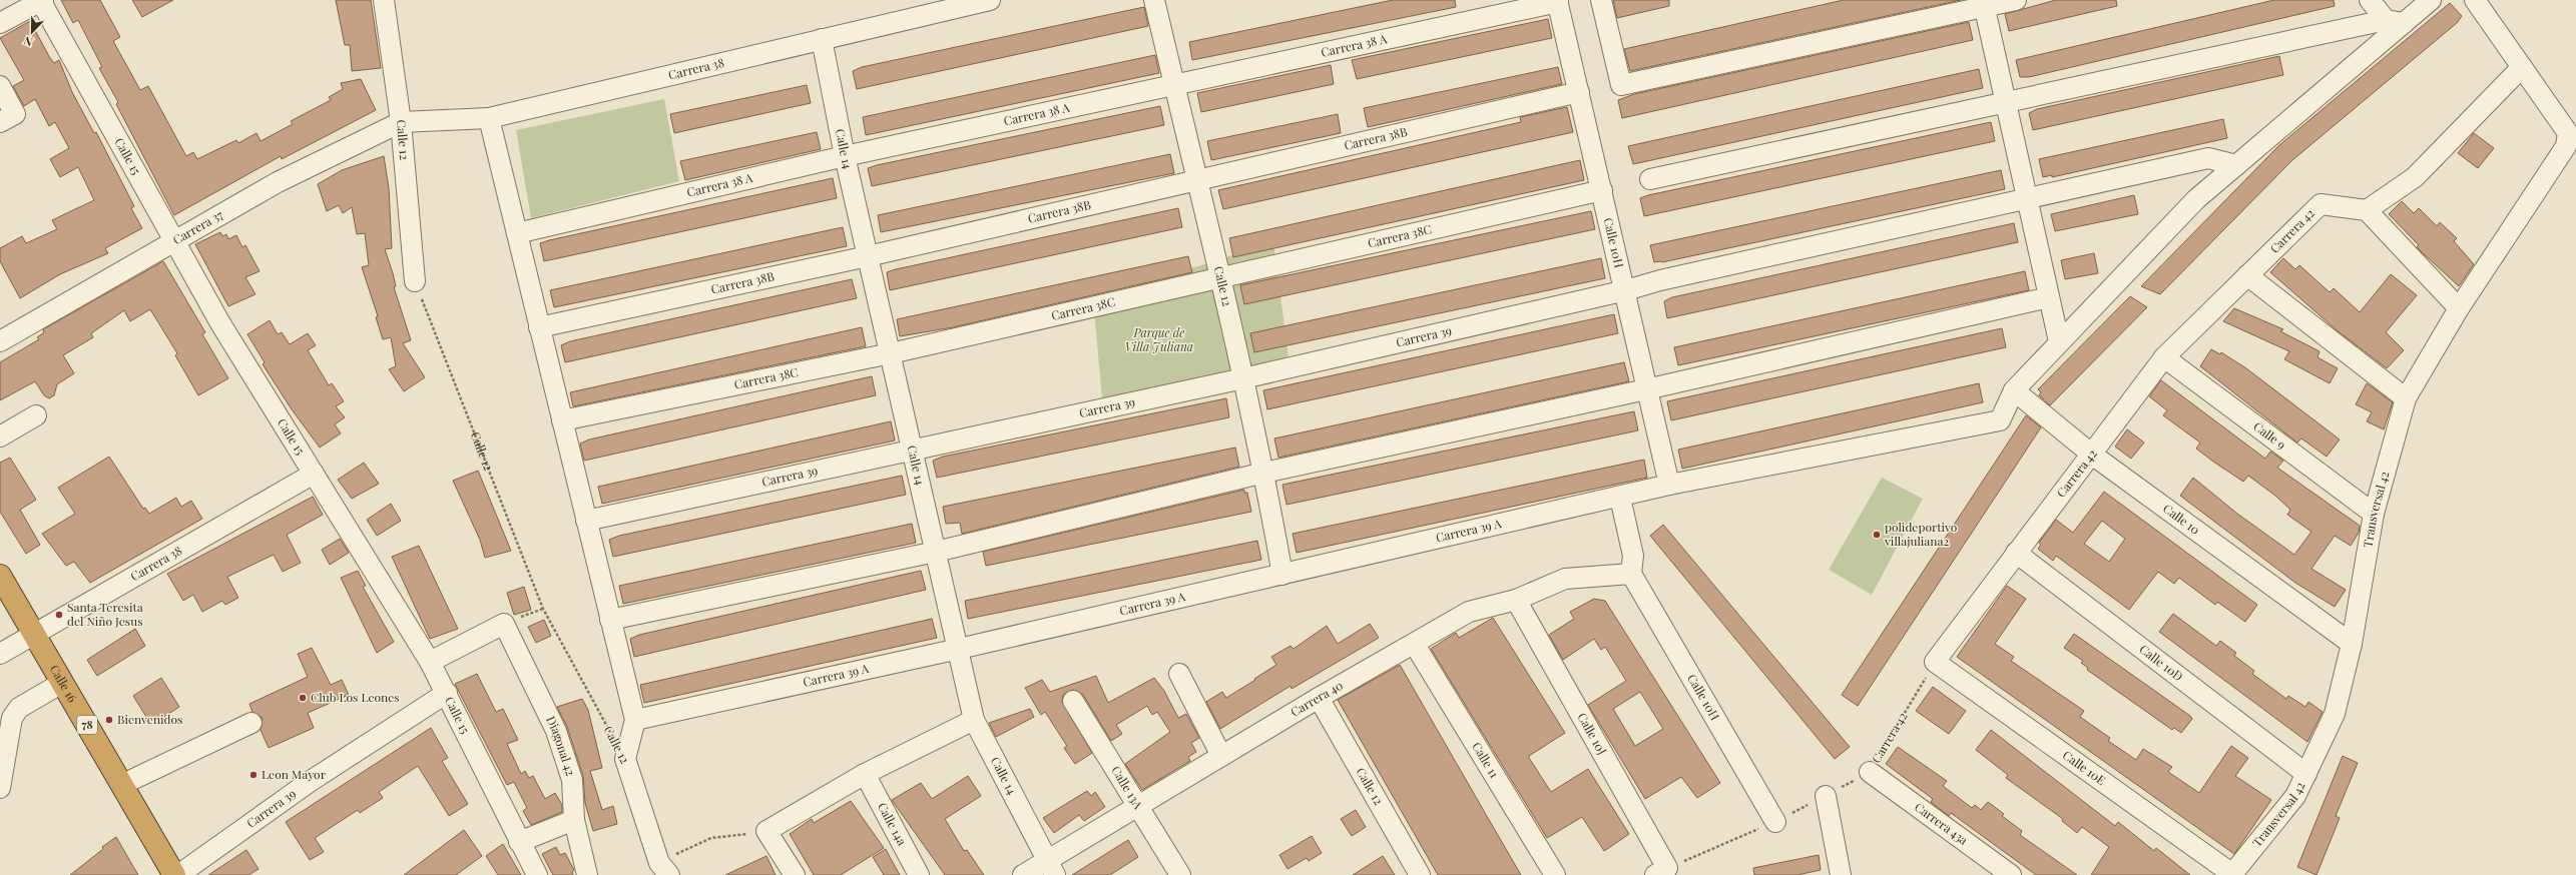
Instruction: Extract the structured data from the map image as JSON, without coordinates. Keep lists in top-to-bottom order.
{
  "streets": {
    "highway": ["Calle 16", "78"],
    "street": [
      "Carrera 38 A",
      "Carrera 38",
      "Carrera 38B",
      "Calle 12",
      "Calle 14",
      "Calle 15",
      "Carrera 37",
      "Carrera 42",
      "Carrera 38C",
      "Calle 10H",
      "Carrera 39",
      "Calle 9",
      "Transversal 42",
      "Calle 10",
      "Carrera 39 A",
      "Calle 10D",
      "Carrera 40",
      "Calle 10J",
      "Diagonal 42",
      "Calle 11",
      "Calle 10E",
      "Calle 13A",
      "Carrera 43a",
      "Calle 14a"
    ]
  },
  "crossings": [
    ["Carrera 38 A", "Calle 12"],
    ["Carrera 38 A", "Calle 14"],
    ["Carrera 38 A", "Calle 10H"],
    ["Carrera 38", "Calle 12"],
    ["Carrera 38", "Calle 14"],
    ["Carrera 38", "Calle 15"],
    ["Carrera 38", "Carrera 37"],
    ["Carrera 38", "Calle 16"],
    ["Carrera 38B", "Calle 12"],
    ["Carrera 38B", "Calle 14"],
    ["Carrera 38B", "Calle 10H"],
    ["Calle 12", "Carrera 37"],
    ["Calle 12", "Carrera 38C"],
    ["Calle 12", "Carrera 39"],
    ["Calle 12", "Carrera 39 A"],
    ["Calle 12", "Carrera 40"],
    ["Calle 14", "Carrera 38C"],
    ["Calle 14", "Carrera 39"],
    ["Calle 14", "Carrera 39 A"],
    ["Calle 14", "Carrera 40"],
    ["Calle 15", "Carrera 37"],
    ["Calle 15", "Carrera 39"],
    ["Calle 15", "Diagonal 42"],
    ["Carrera 42", "Calle 9"],
    ["Carrera 42", "Calle 10"],
    ["Carrera 42", "Calle 10D"],
    ["Carrera 42", "Calle 10E"],
    ["Carrera 42", "Carrera 43a"],
    ["Carrera 38C", "Calle 10H"],
    ["Calle 10H", "Carrera 39"],
    ["Calle 10H", "Carrera 39 A"],
    ["Calle 10H", "Carrera 40"],
    ["Calle 9", "Transversal 42"],
    ["Transversal 42", "Calle 10"],
    ["Transversal 42", "Calle 10D"],
    ["Transversal 42", "Calle 10E"],
    ["Calle 10", "Carrera 39 A"],
    ["Carrera 40", "Calle 10J"],
    ["Carrera 40", "Calle 11"],
    ["Carrera 40", "Calle 13A"]
  ],
  "parks": ["Parque de Villa Juliana"],
  "places": [
    "polideportivo villajuliana2",
    "Santa Teresita del Niño Jesus",
    "Club Los Leones",
    "Bienvenidos",
    "Leon Mayor"
  ],
  "north": "bottom"
}
